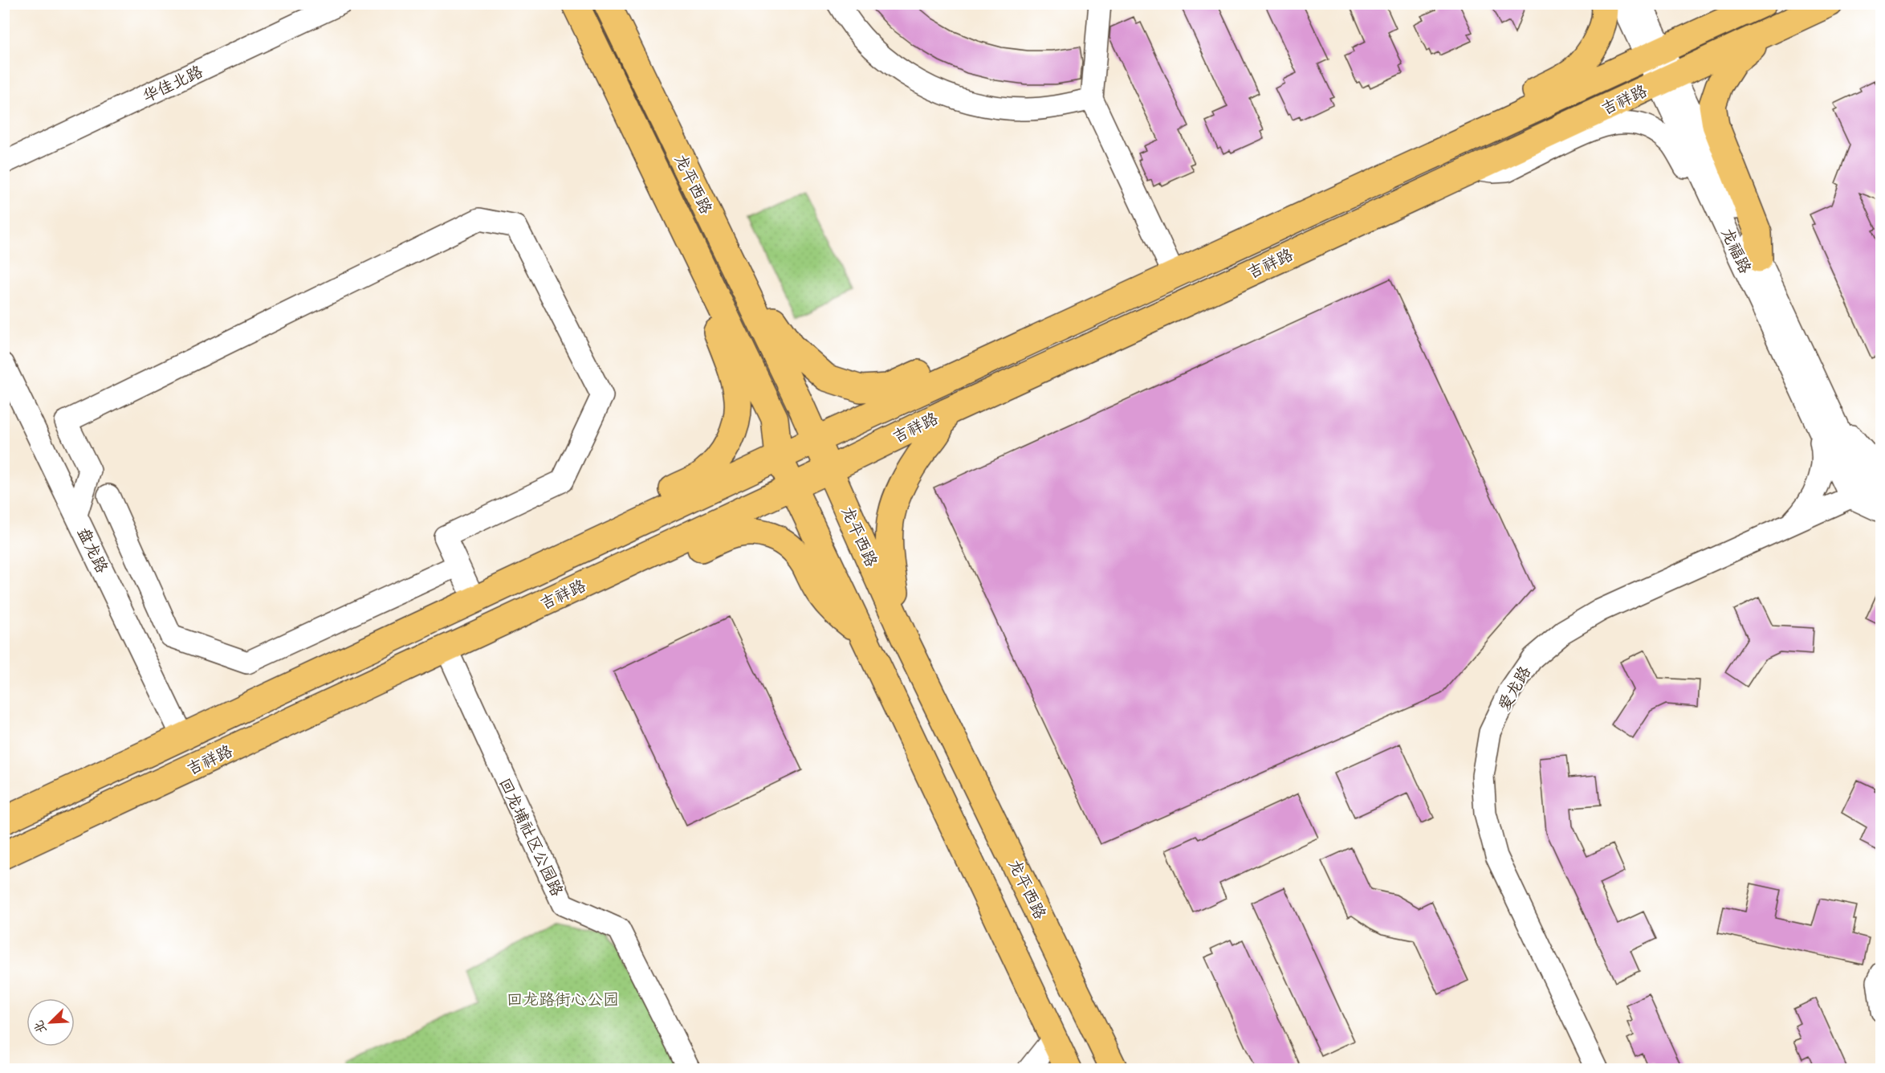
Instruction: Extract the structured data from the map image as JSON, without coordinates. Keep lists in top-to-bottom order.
{
  "streets": {
    "main road": ["吉祥路", "龙平西路"],
    "street": [
      "华佳北路",
      "龙福路",
      "盘龙路",
      "爱龙路",
      "回龙埔社区公园路"
    ]
  },
  "crossings": [
    ["吉祥路", "龙平西路"],
    ["吉祥路", "龙福路"],
    ["吉祥路", "盘龙路"],
    ["吉祥路", "回龙埔社区公园路"],
    ["龙福路", "爱龙路"]
  ],
  "parks": ["回龙路街心公园"],
  "north": "bottom left"
}
